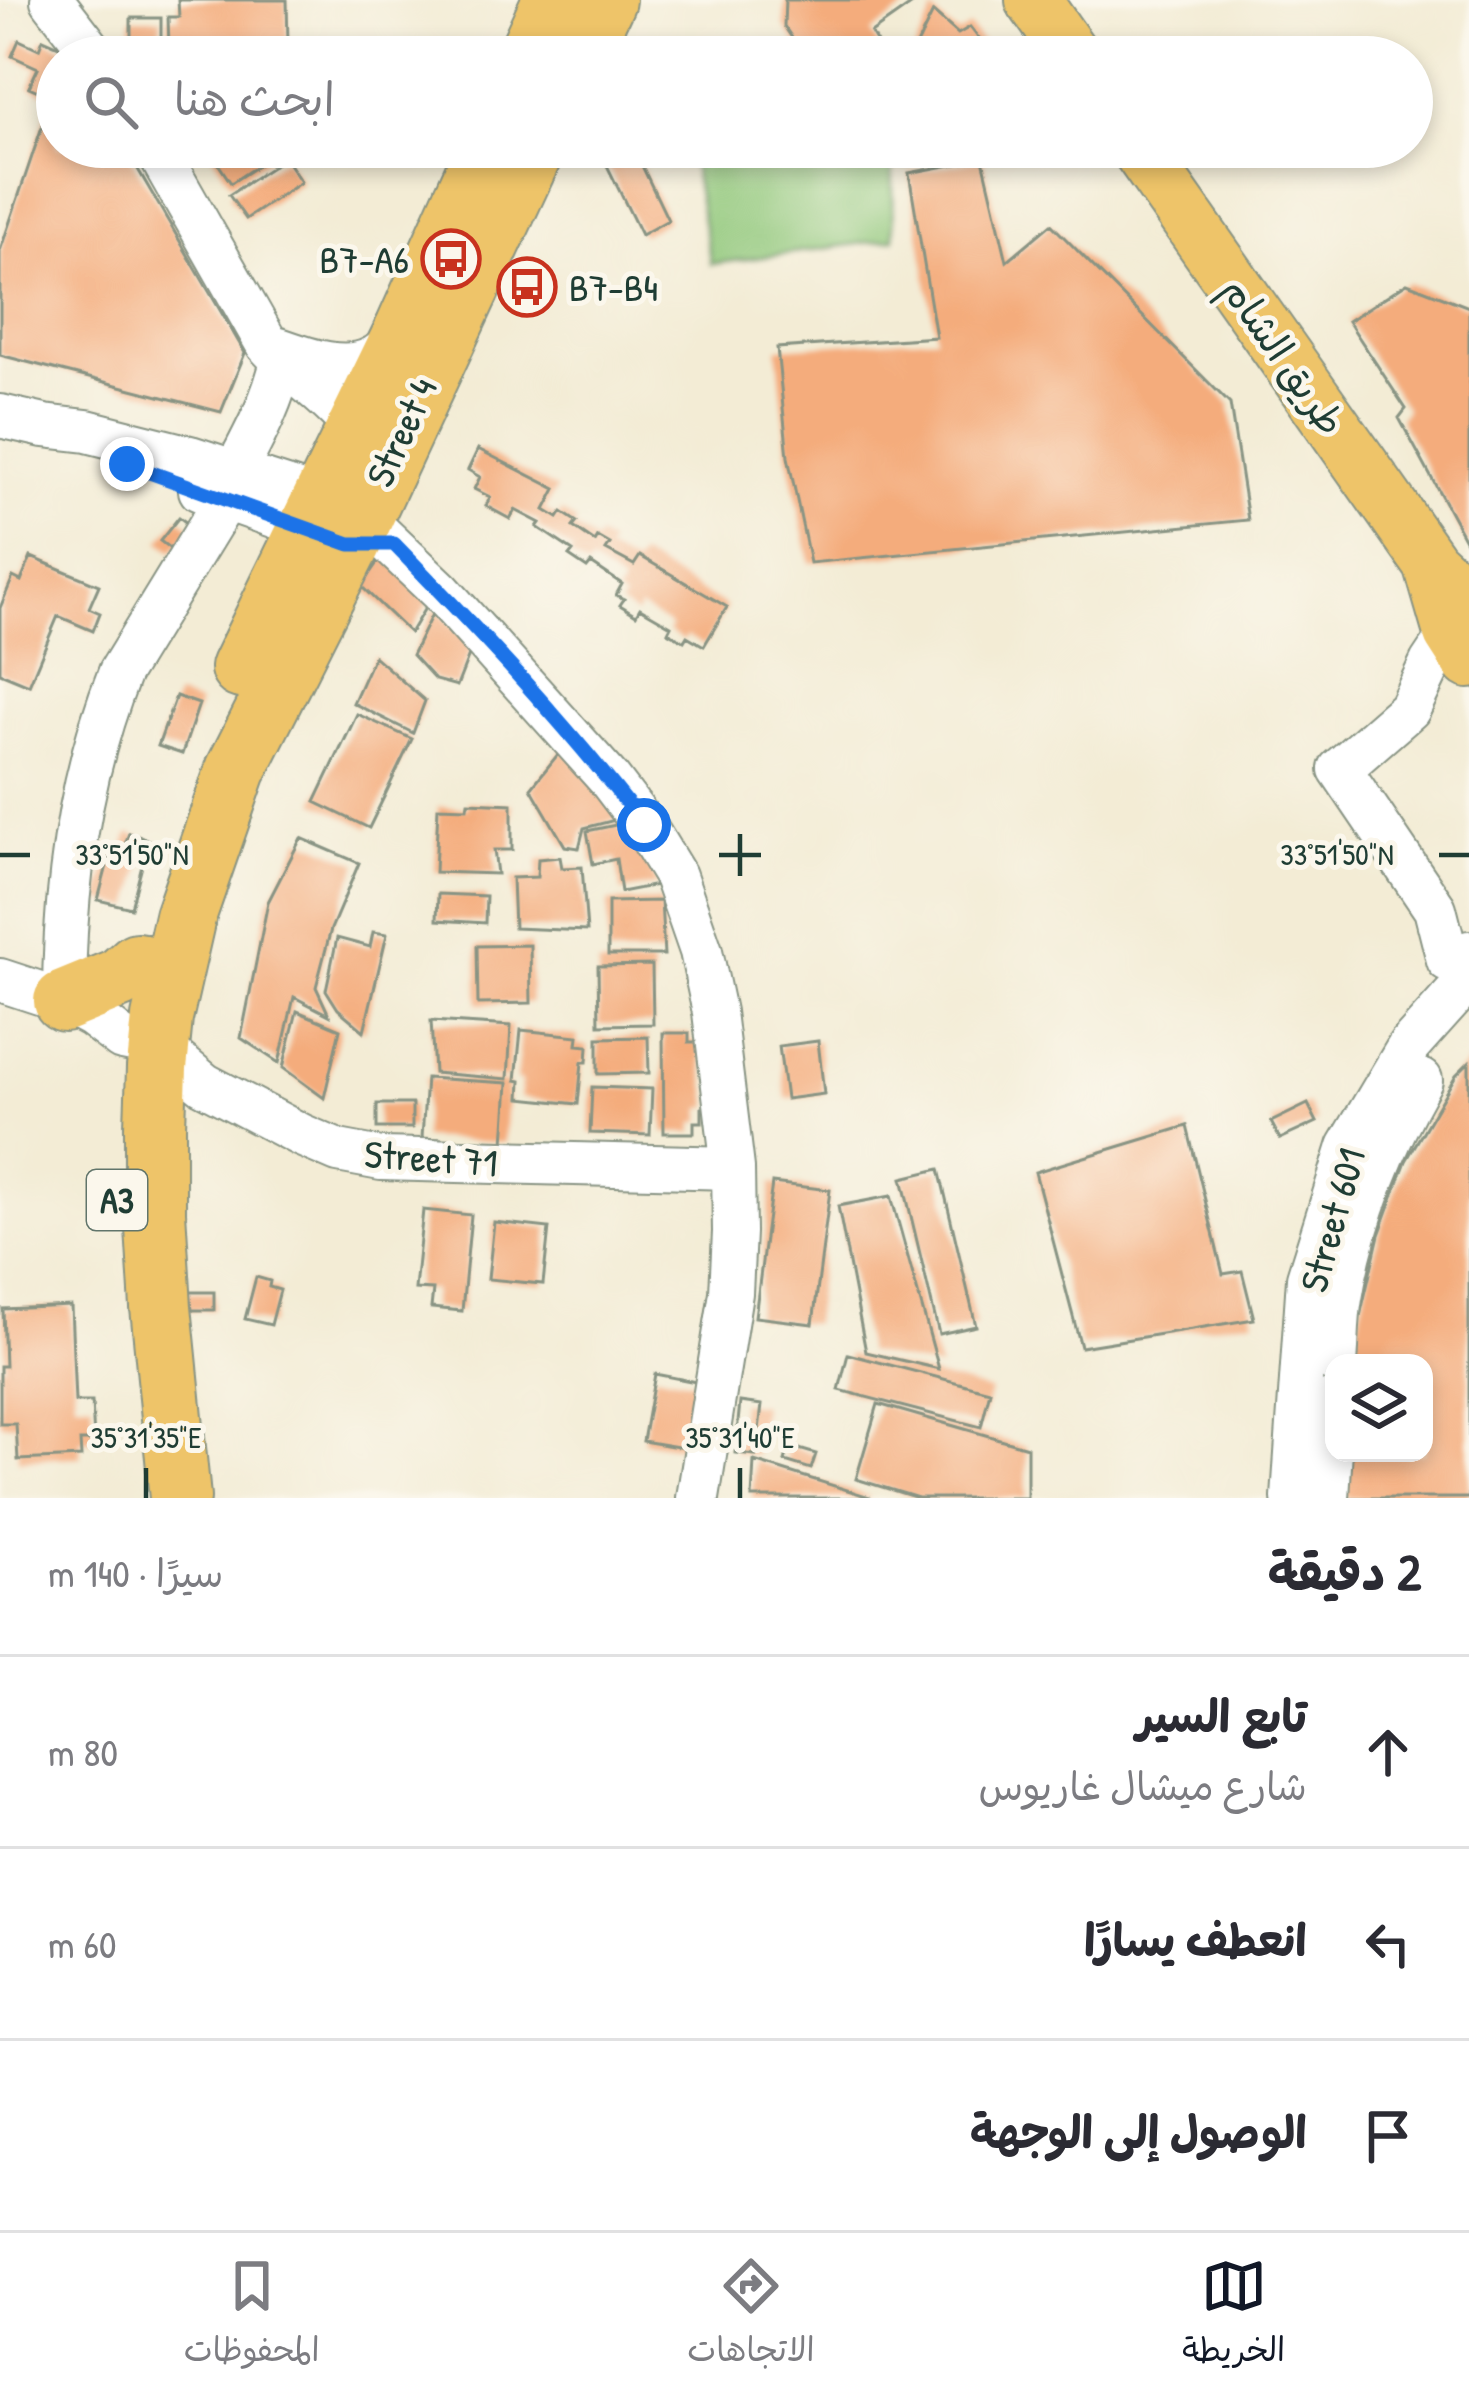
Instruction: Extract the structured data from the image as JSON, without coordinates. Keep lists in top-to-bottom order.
{
  "streets": {
    "highway": ["Street 4", "A3"],
    "main road": ["طريق الشام"],
    "street": ["Street 71", "Street 601"]
  },
  "crossings": [
    ["Street 4", "A3"],
    ["Street 71", "A3"]
  ],
  "places": {
    "bus stop": ["B7-A6", "B7-B4"]
  },
  "page": {
    "search": "ابحث هنا",
    "heading": ["2 دقيقة", "سيرًا · 140 m"],
    "list": [
      ["تابع السير", "شارع ميشال غاريوس", "80 m"],
      ["انعطف يسارًا", "60 m"],
      "الوصول إلى الوجهة"
    ],
    "nav": ["الخريطة", "الاتجاهات", "المحفوظات"]
  },
  "coordinates": ["33°51'50\"N", "35°31'35\"E", "35°31'40\"E"]
}
